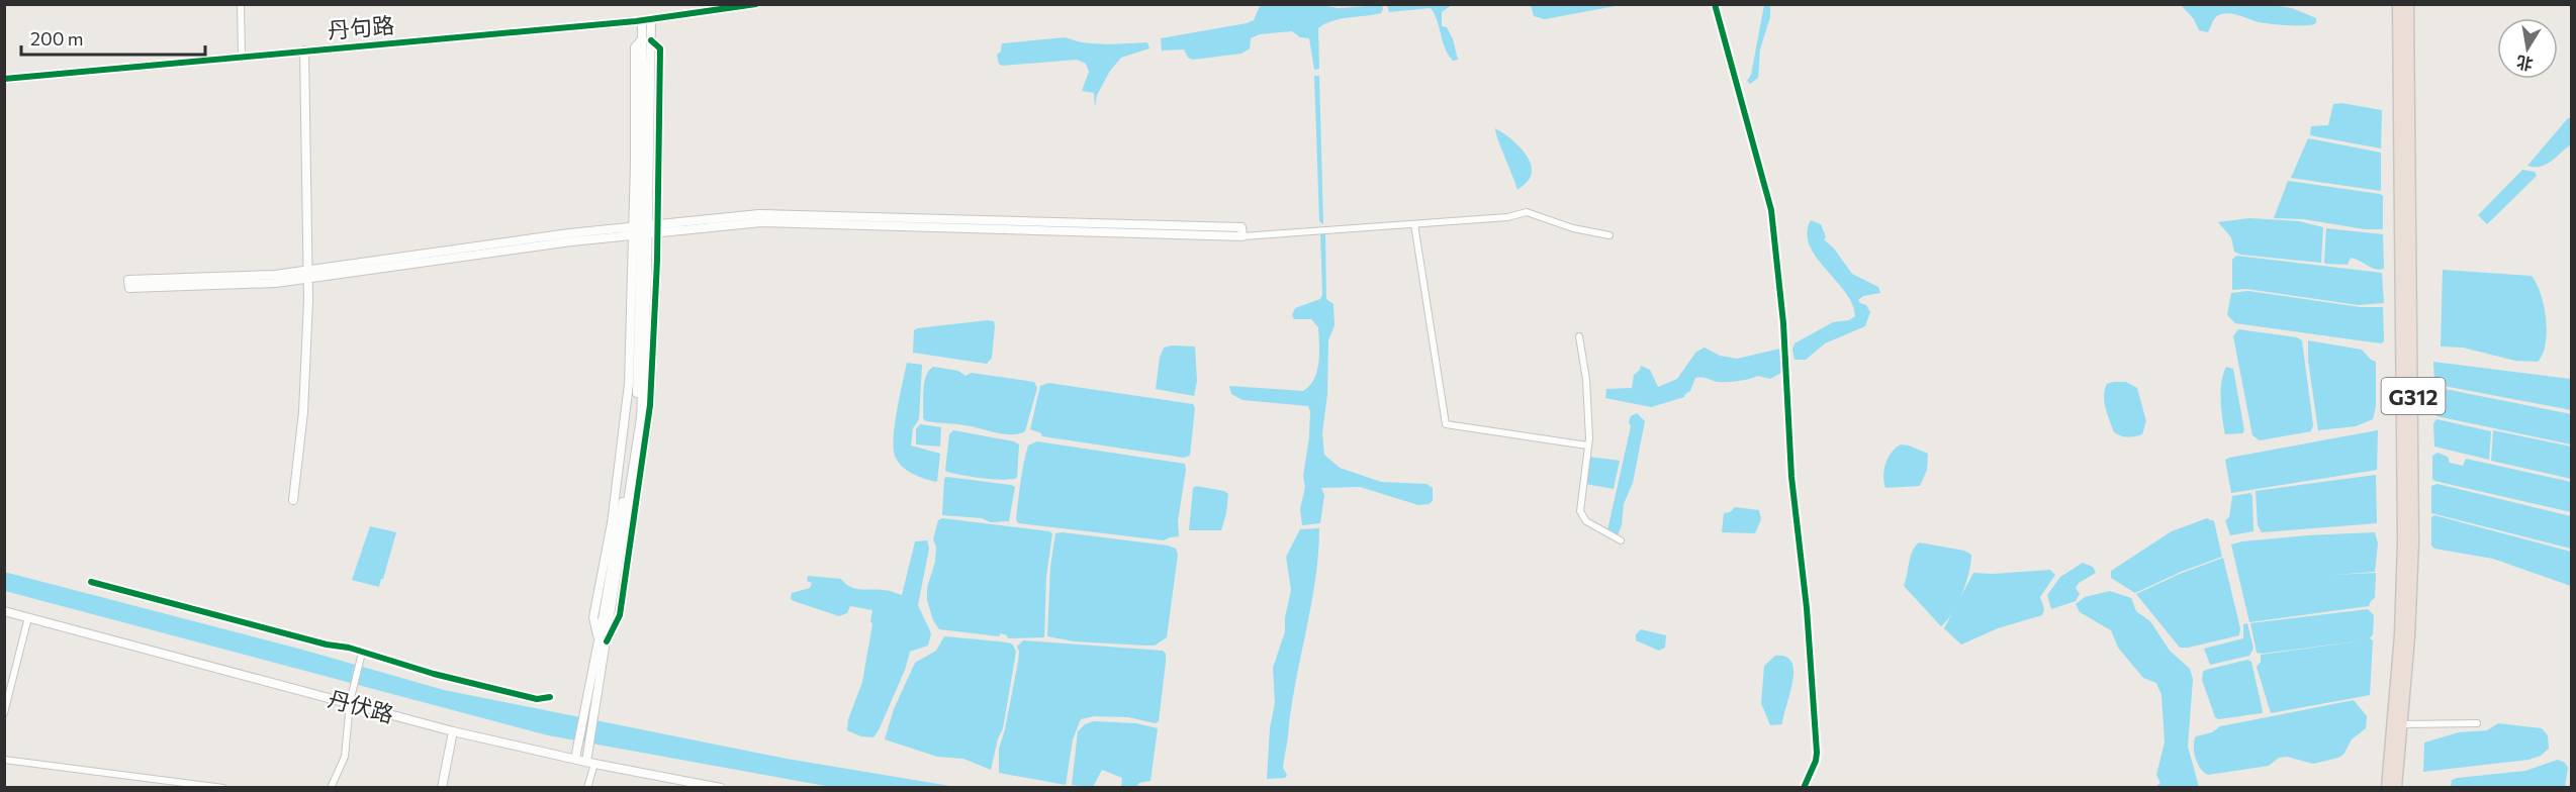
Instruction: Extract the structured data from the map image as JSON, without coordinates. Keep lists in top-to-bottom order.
{
  "streets": {
    "highway": ["G312"],
    "main road": ["丹句路", "丹伏路"]
  },
  "scale_bar": "200 m",
  "north": "bottom"
}
